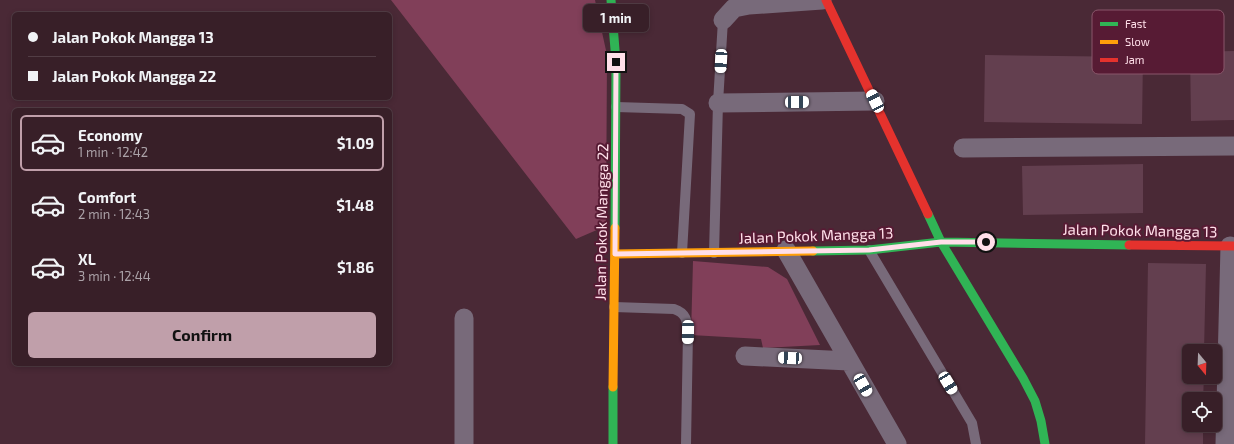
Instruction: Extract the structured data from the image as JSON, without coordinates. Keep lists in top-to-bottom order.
{
  "streets": {
    "street": ["Jalan Pokok Mangga 22", "Jalan Pokok Mangga 13"]
  },
  "crossings": [
    ["Jalan Pokok Mangga 22", "Jalan Pokok Mangga 13"]
  ],
  "legend": ["Fast", "Slow", "Jam"],
  "north": "bottom",
  "page": {
    "bubble": "1 min",
    "banner": ["Jalan Pokok Mangga 13", "Jalan Pokok Mangga 22"],
    "list": [
      {
        "name": "Economy",
        "note": "1 min · 12:42",
        "value": "$1.09"
      },
      {
        "name": "Comfort",
        "note": "2 min · 12:43",
        "value": "$1.48"
      },
      {
        "name": "XL",
        "note": "3 min · 12:44",
        "value": "$1.86"
      }
    ],
    "buttons": "Confirm"
  }
}
